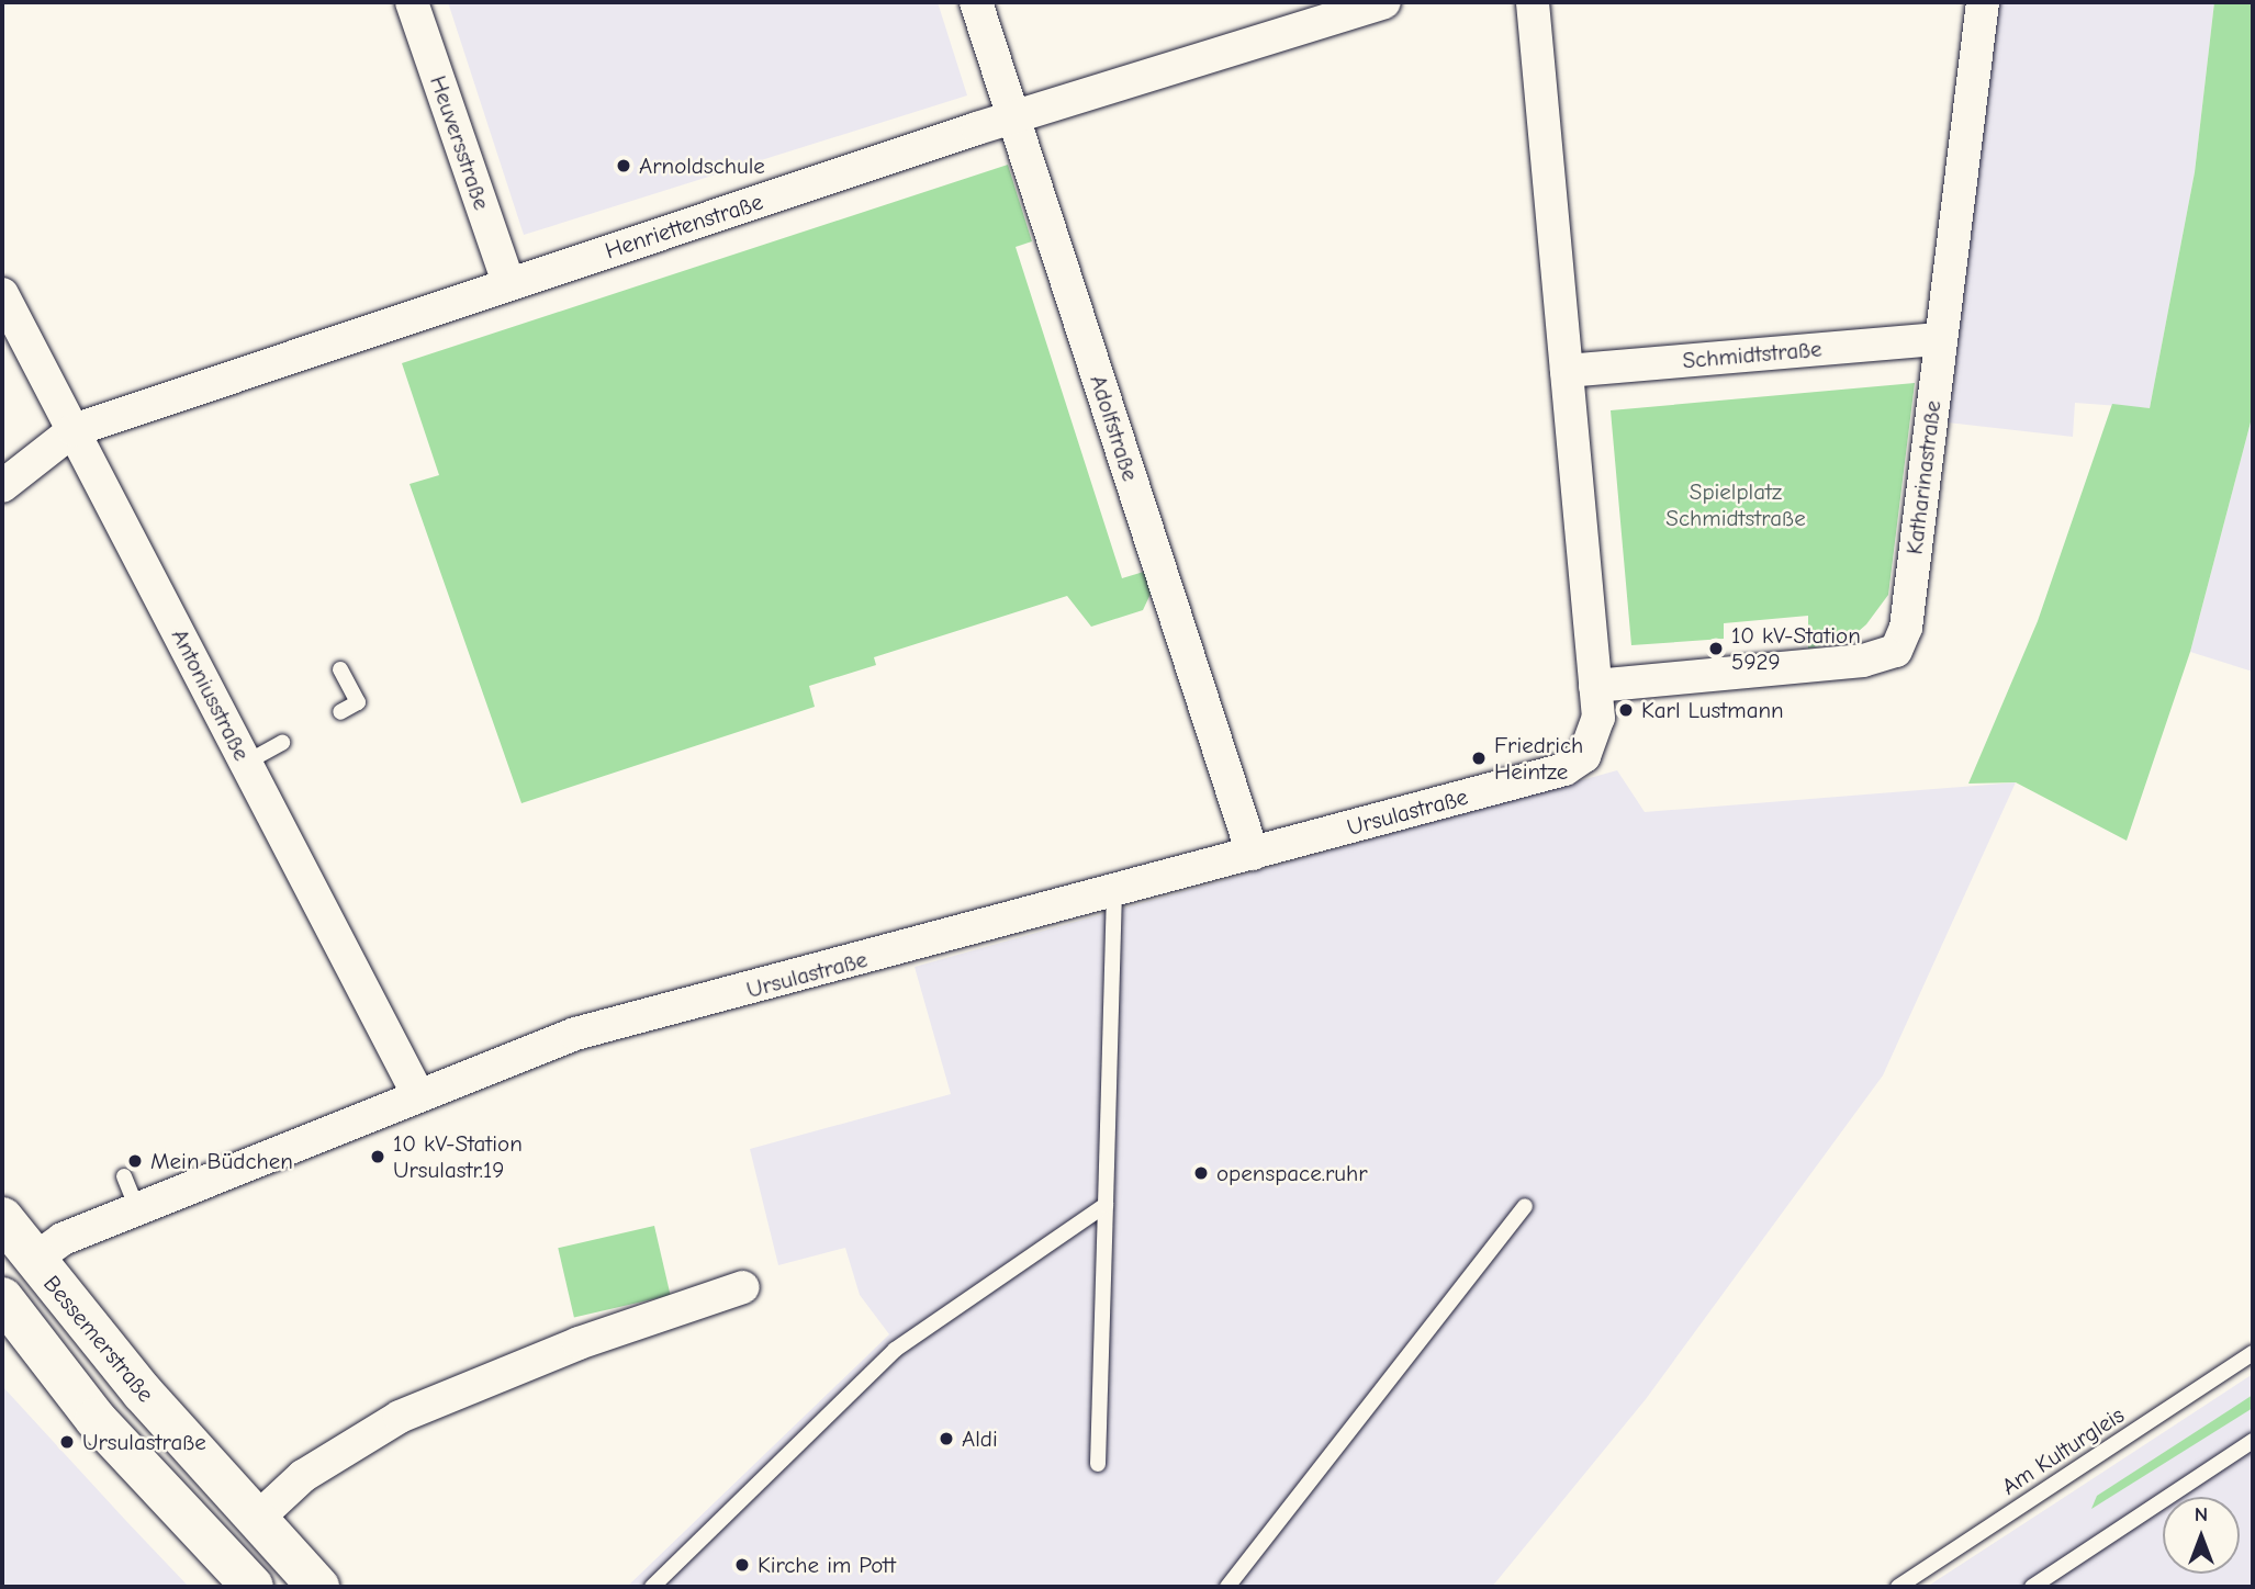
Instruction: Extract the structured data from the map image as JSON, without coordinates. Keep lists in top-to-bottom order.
{
  "streets": {
    "street": [
      "Heuversstraße",
      "Henriettenstraße",
      "Schmidtstraße",
      "Adolfstraße",
      "Katharinastraße",
      "Antoniusstraße",
      "Ursulastraße",
      "Bessemerstraße"
    ],
    "lane": ["Am Kulturgleis"]
  },
  "crossings": [
    ["Heuversstraße", "Henriettenstraße"],
    ["Henriettenstraße", "Adolfstraße"],
    ["Henriettenstraße", "Antoniusstraße"],
    ["Schmidtstraße", "Katharinastraße"],
    ["Adolfstraße", "Ursulastraße"],
    ["Katharinastraße", "Ursulastraße"],
    ["Antoniusstraße", "Ursulastraße"],
    ["Ursulastraße", "Bessemerstraße"]
  ],
  "parks": ["Spielplatz Schmidtstraße"],
  "places": [
    "Arnoldschule",
    "10 kV-Station 5929",
    "Karl Lustmann",
    "Friedrich Heintze",
    "10 kV-Station Ursulastr.19",
    "Mein Büdchen",
    "openspace.ruhr",
    "Aldi",
    "Ursulastraße",
    "Kirche im Pott"
  ],
  "north": "top"
}
